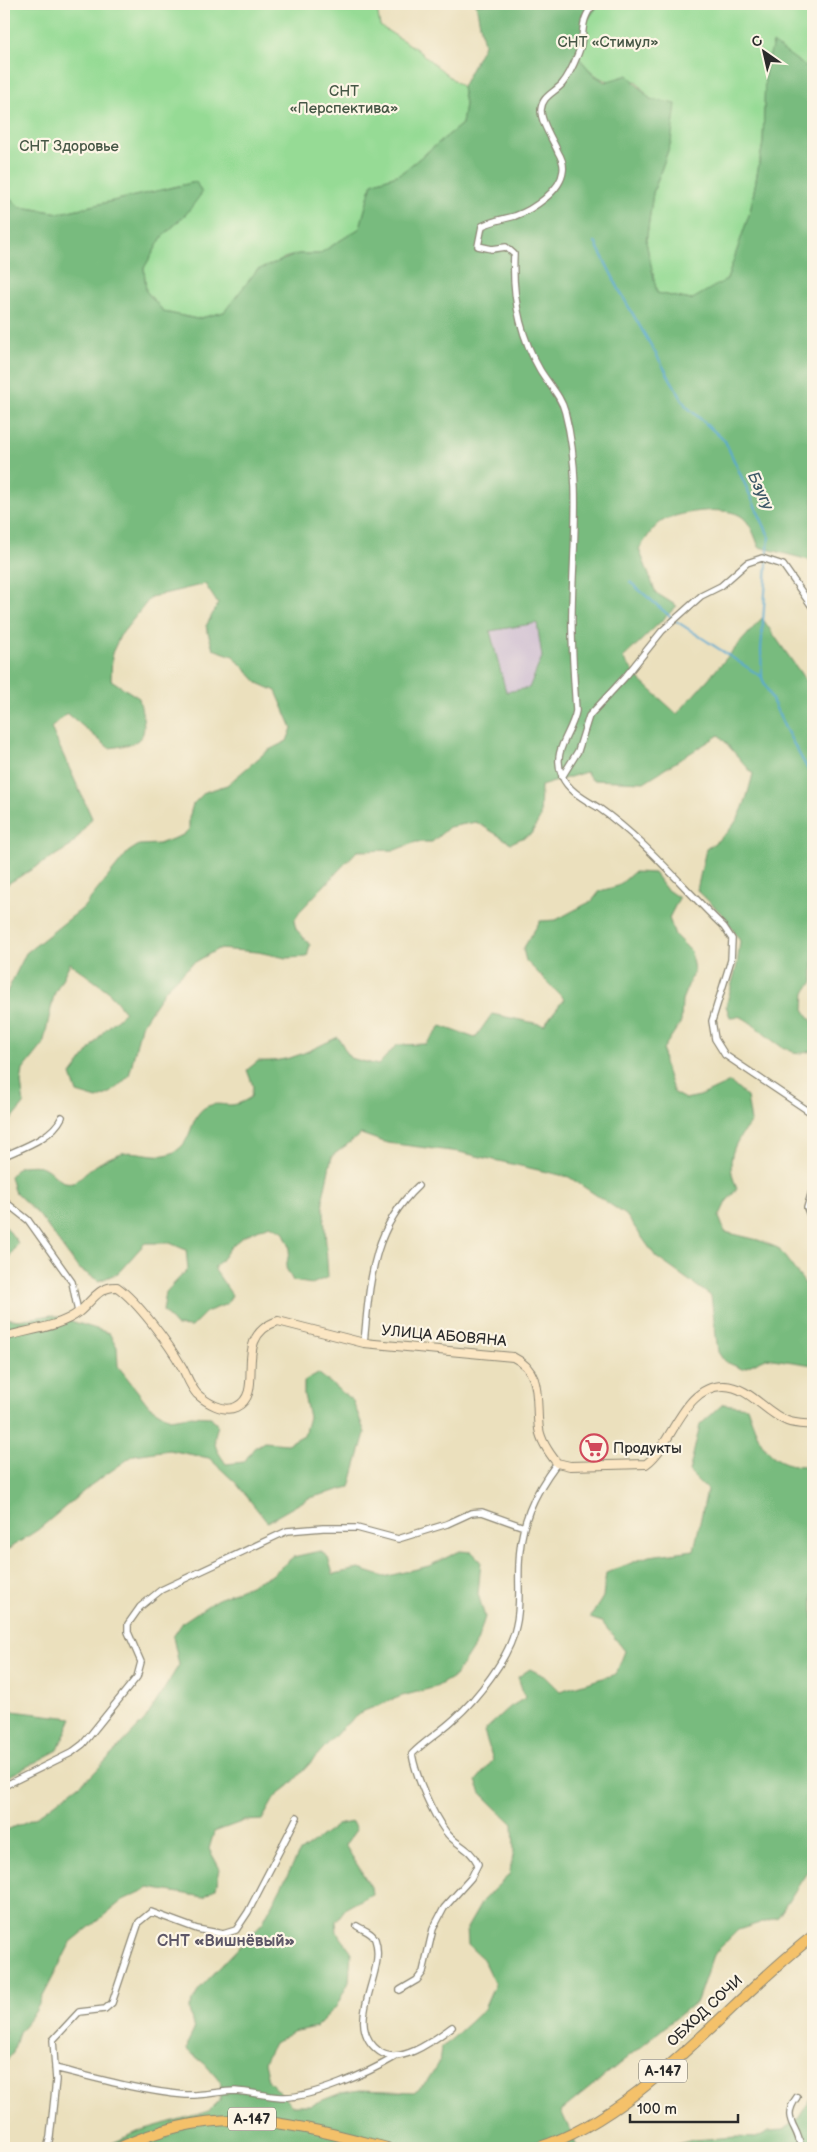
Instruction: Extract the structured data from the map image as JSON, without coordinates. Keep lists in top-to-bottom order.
{
  "streets": {
    "highway": ["ОБХОД СОЧИ", "А-147"],
    "street": ["УЛИЦА АБОВЯНА"]
  },
  "districts": ["СНТ «Вишнёвый»"],
  "water": ["Бзугу"],
  "parks": ["СНТ «Стимул»", "СНТ «Перспектива»", "СНТ Здоровье"],
  "places": {
    "supermarket": ["Продукты"]
  },
  "scale_bar": "100 m",
  "north": "top left"
}
